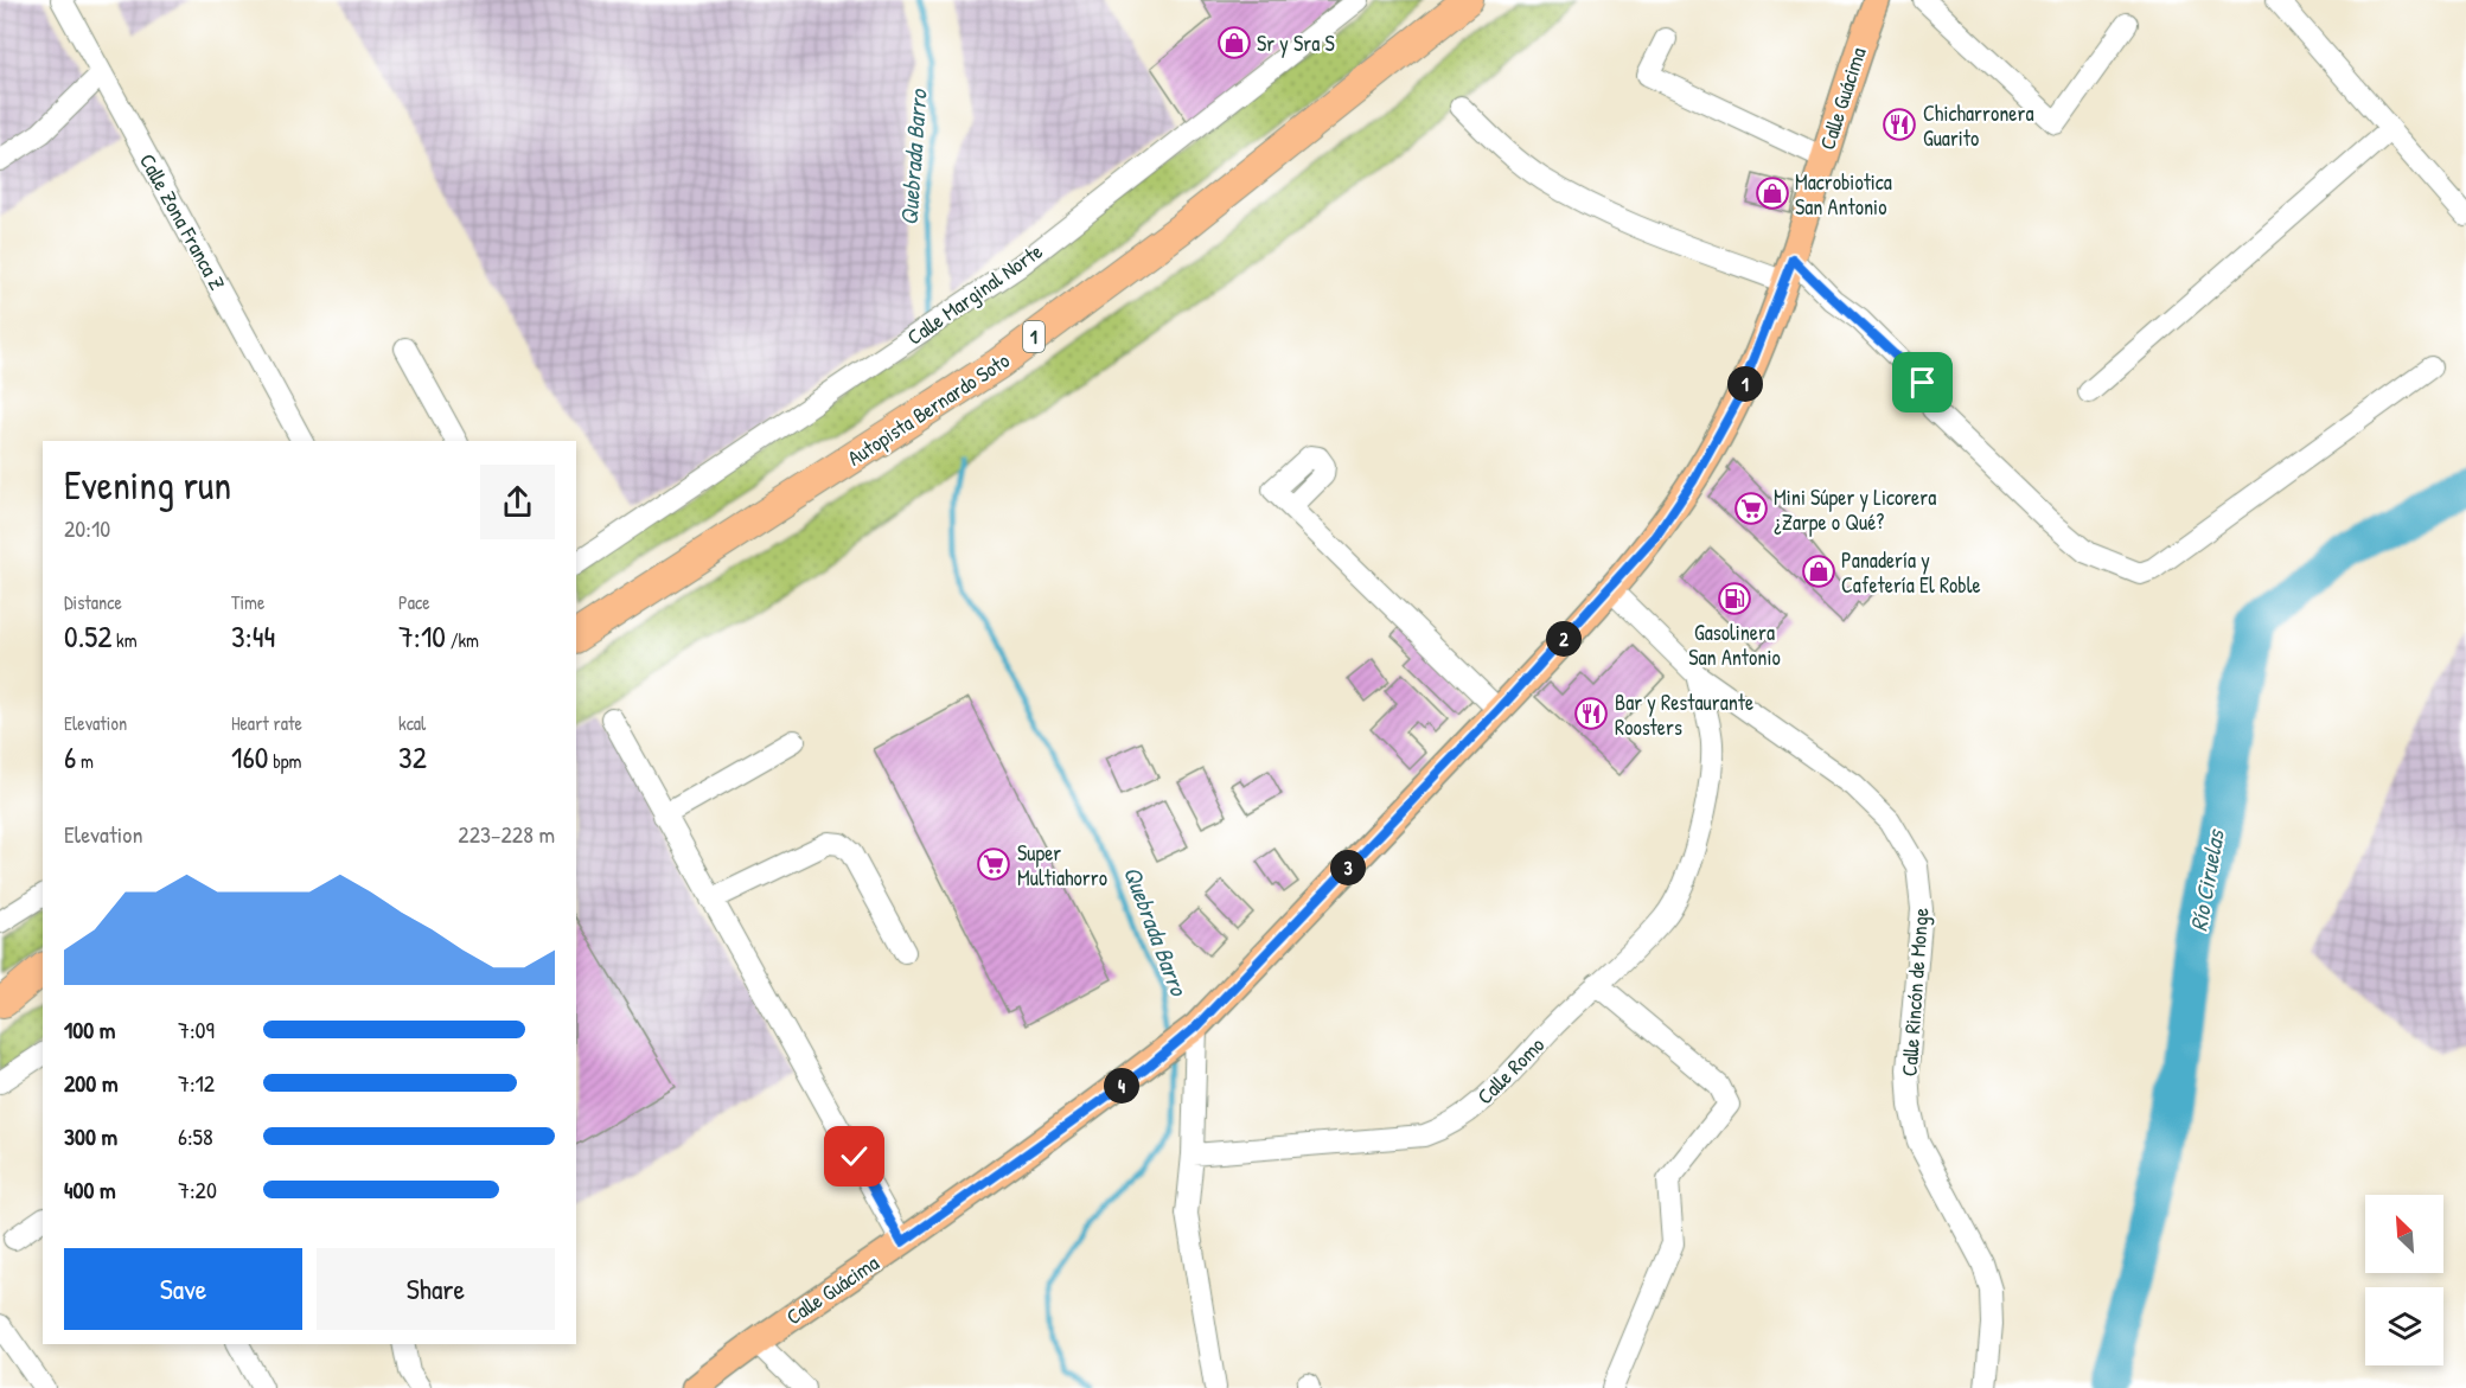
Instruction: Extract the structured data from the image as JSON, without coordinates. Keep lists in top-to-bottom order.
{
  "streets": {
    "highway": ["1", "Autopista Bernardo Soto"],
    "main road": ["Calle Guácima"],
    "street": [
      "Calle Zona Franca Z",
      "Calle Marginal Norte",
      "Calle Rincón de Monge",
      "Calle Romo"
    ]
  },
  "crossings": [
    ["Calle Guácima", "Calle Rincón de Monge"],
    ["Calle Rincón de Monge", "Calle Romo"]
  ],
  "water": ["Quebrada Barro", "Río Ciruelas"],
  "places": {
    "shop": ["Sr y Sra S", "Macrobiotica San Antonio", "Panadería y Cafetería El Roble"],
    "restaurant": ["Chicharronera Guarito", "Bar y Restaurante Roosters"],
    "supermarket": ["Mini Súper y Licorera ¿Zarpe o Qué?", "Super Multiahorro"],
    "fuel station": ["Gasolinera San Antonio"]
  },
  "north": "top left",
  "page": {
    "pins": [
      "1",
      "2",
      "3",
      "4"
    ],
    "heading": ["Evening run", "20:10"],
    "stats": [
      ["Distance", "0.52 km"],
      ["Time", "3:44"],
      ["Pace", "7:10 /km"],
      ["Elevation", "6 m"],
      ["Heart rate", "160 bpm"],
      ["kcal", "32"]
    ],
    "chart": ["Elevation", "223–228 m"],
    "list": [
      {
        "name": "100 m",
        "note": "7:09"
      },
      {
        "name": "200 m",
        "note": "7:12"
      },
      {
        "name": "300 m",
        "note": "6:58"
      },
      {
        "name": "400 m",
        "note": "7:20"
      }
    ],
    "buttons": ["Save", "Share"]
  }
}
